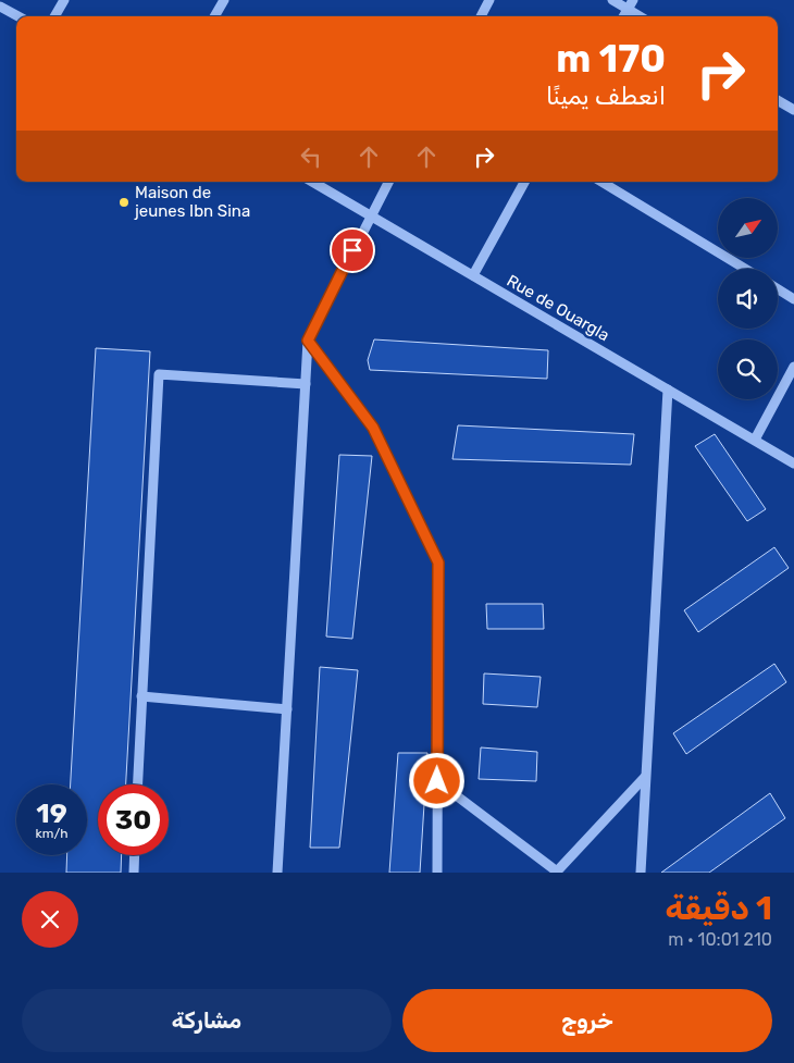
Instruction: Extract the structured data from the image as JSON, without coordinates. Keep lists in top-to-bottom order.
{
  "streets": {
    "street": ["Rue de Ouargla"]
  },
  "places": ["Maison de jeunes Ibn Sina"],
  "north": "top right",
  "page": {
    "turn": ["170 m", "انعطف يمينًا"],
    "speed": "19 km/h",
    "limit": "30",
    "heading": ["1 دقيقة", "210 m · 10:01"],
    "buttons": ["خروج", "مشاركة"]
  }
}
